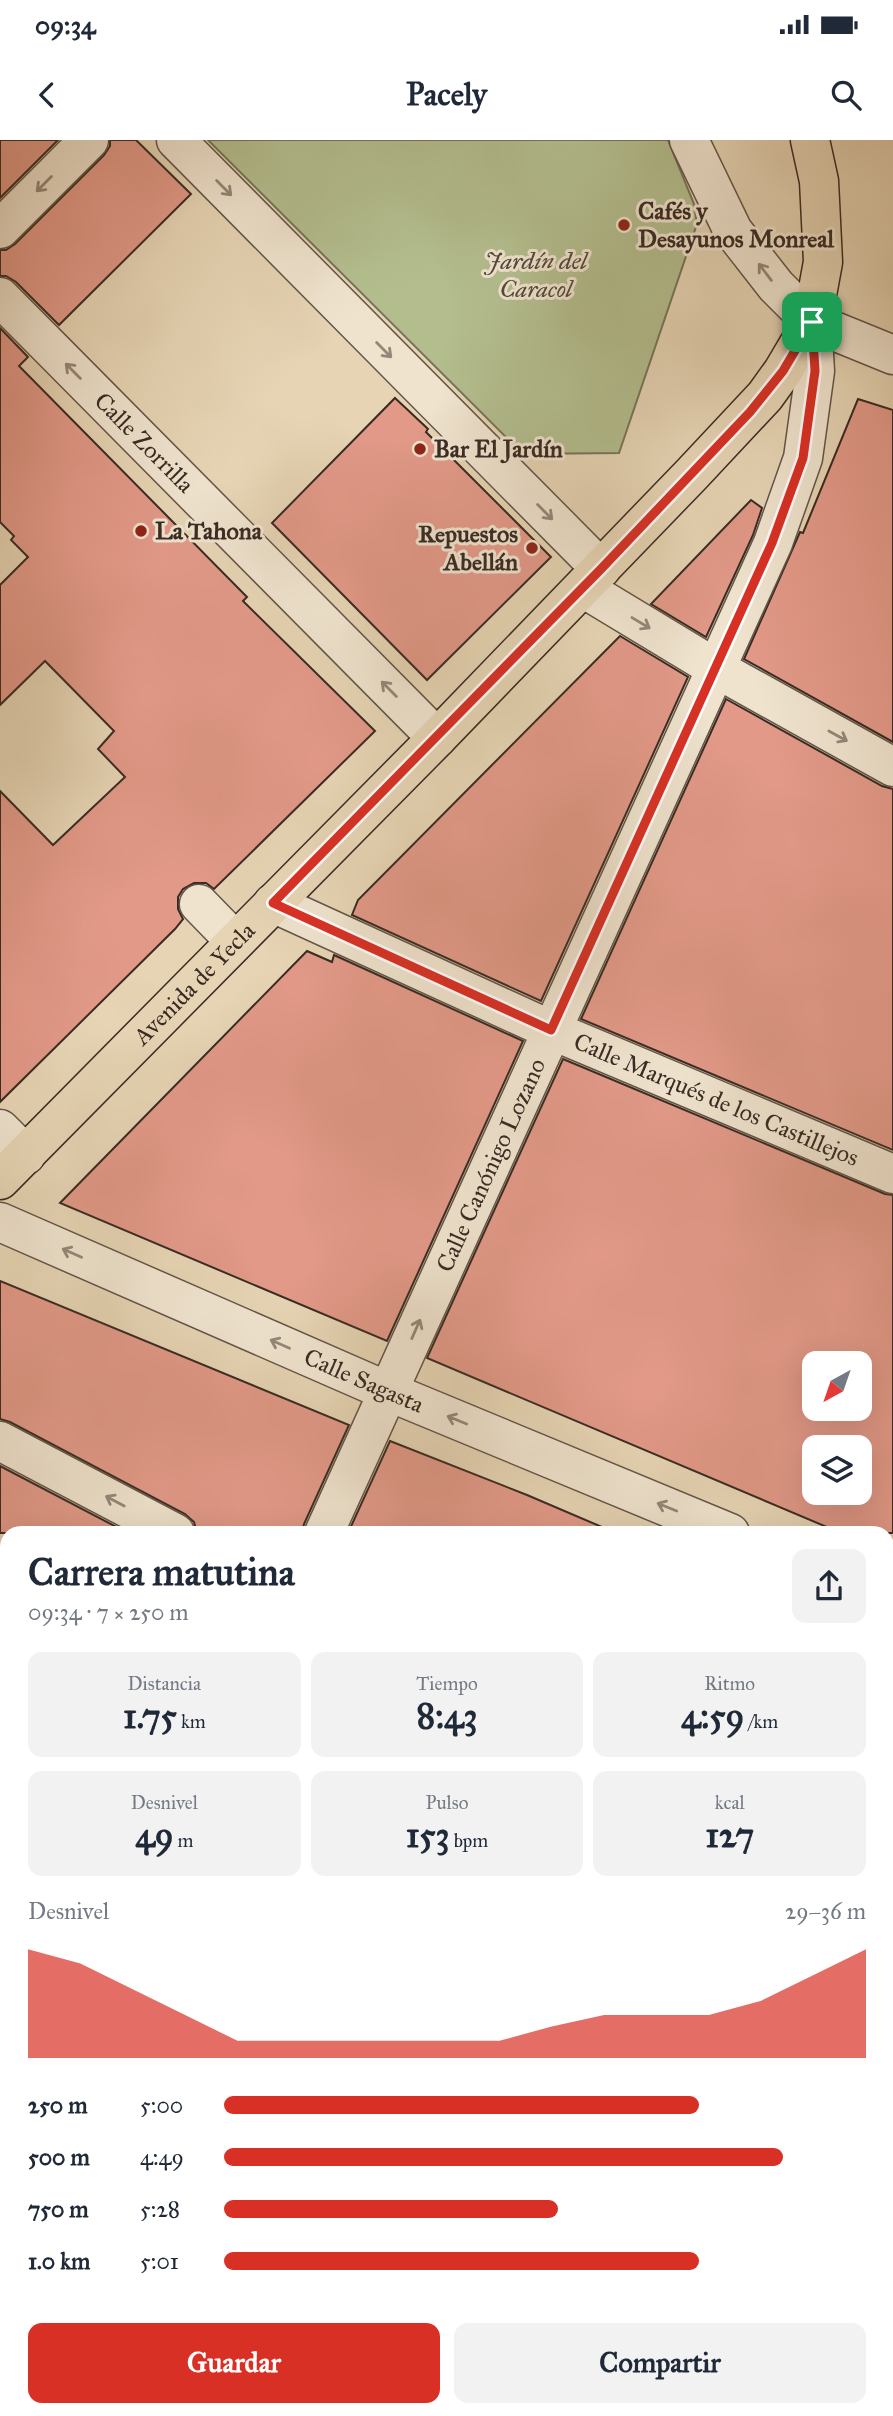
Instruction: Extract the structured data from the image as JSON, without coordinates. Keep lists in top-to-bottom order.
{
  "streets": {
    "main road": ["Avenida de Yecla"],
    "street": [
      "Calle Zorrilla",
      "Calle Marqués de los Castillejos",
      "Calle Canónigo Lozano",
      "Calle Sagasta"
    ]
  },
  "crossings": [
    ["Calle Zorrilla", "Avenida de Yecla"],
    ["Avenida de Yecla", "Calle Marqués de los Castillejos"],
    ["Avenida de Yecla", "Calle Canónigo Lozano"],
    ["Calle Marqués de los Castillejos", "Calle Canónigo Lozano"],
    ["Calle Canónigo Lozano", "Calle Sagasta"]
  ],
  "one_way": ["Calle Sagasta"],
  "parks": ["Jardín del Caracol"],
  "places": [
    "Cafés y Desayunos Monreal",
    "Bar El Jardín",
    "La Tahona",
    "Repuestos Abellán"
  ],
  "north": "bottom left",
  "page": {
    "status": "09:34",
    "header": "Pacely",
    "heading": ["Carrera matutina", "09:34 · 7 × 250 m"],
    "stats": [
      ["Distancia", "1.75 km"],
      ["Tiempo", "8:43"],
      ["Ritmo", "4:59 /km"],
      ["Desnivel", "49 m"],
      ["Pulso", "153 bpm"],
      ["kcal", "127"]
    ],
    "chart": ["Desnivel", "29–36 m"],
    "list": [
      {
        "name": "250 m",
        "note": "5:00"
      },
      {
        "name": "500 m",
        "note": "4:49"
      },
      {
        "name": "750 m",
        "note": "5:28"
      },
      {
        "name": "1.0 km",
        "note": "5:01"
      }
    ],
    "buttons": ["Guardar", "Compartir"]
  }
}
